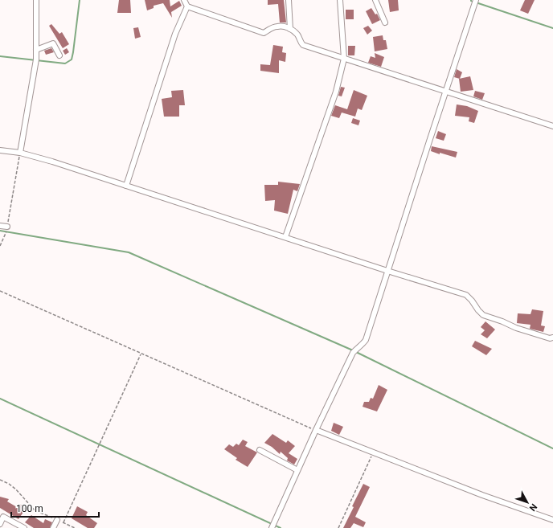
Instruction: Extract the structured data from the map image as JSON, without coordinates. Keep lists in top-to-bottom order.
{
  "scale_bar": "100 m",
  "north": "bottom right"
}
